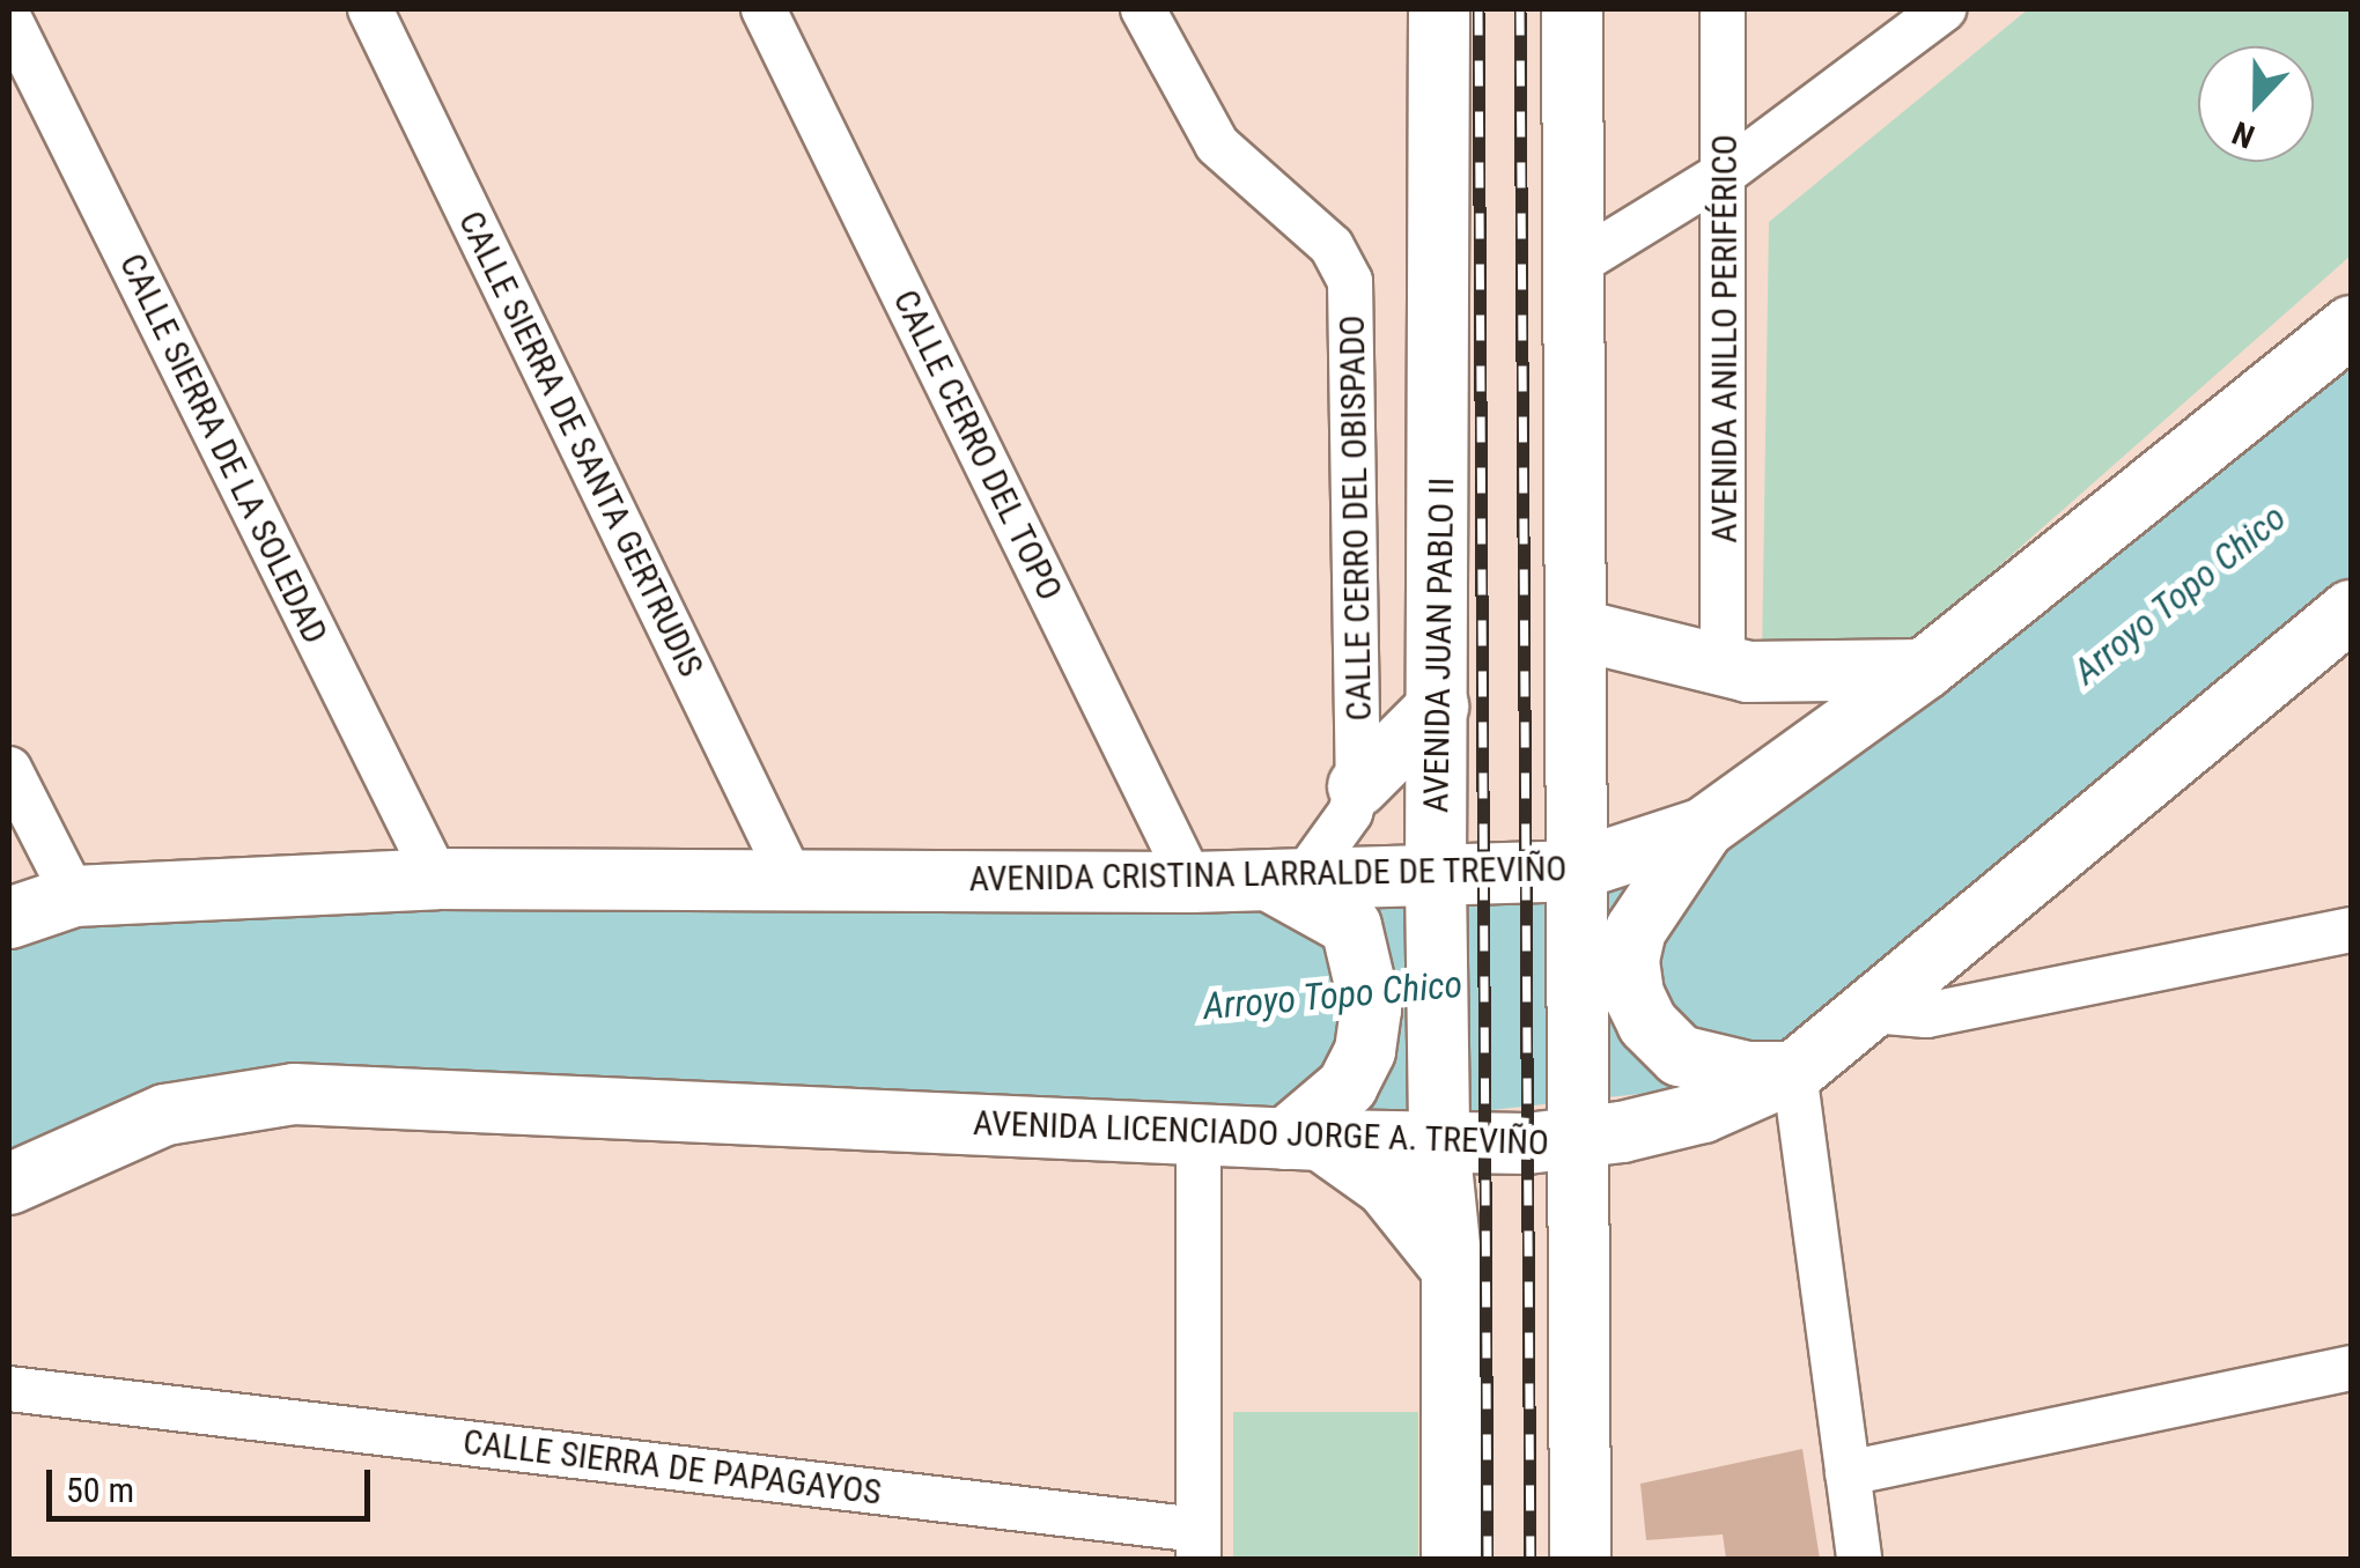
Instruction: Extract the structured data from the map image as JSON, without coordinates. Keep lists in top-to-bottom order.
{
  "streets": {
    "main road": ["AVENIDA JUAN PABLO II", "AVENIDA CRISTINA LARRALDE DE TREVIÑO", "AVENIDA LICENCIADO JORGE A. TREVIÑO"],
    "street": [
      "AVENIDA ANILLO PERIFÉRICO",
      "CALLE SIERRA DE SANTA GERTRUDIS",
      "CALLE CERRO DEL TOPO",
      "CALLE SIERRA DE LA SOLEDAD",
      "CALLE CERRO DEL OBISPADO",
      "CALLE SIERRA DE PAPAGAYOS"
    ]
  },
  "crossings": [
    ["CALLE SIERRA DE SANTA GERTRUDIS", "AVENIDA CRISTINA LARRALDE DE TREVIÑO"],
    ["CALLE CERRO DEL TOPO", "AVENIDA CRISTINA LARRALDE DE TREVIÑO"],
    ["CALLE SIERRA DE LA SOLEDAD", "AVENIDA CRISTINA LARRALDE DE TREVIÑO"],
    ["CALLE CERRO DEL OBISPADO", "AVENIDA CRISTINA LARRALDE DE TREVIÑO"],
    ["AVENIDA JUAN PABLO II", "AVENIDA CRISTINA LARRALDE DE TREVIÑO"],
    ["AVENIDA JUAN PABLO II", "AVENIDA LICENCIADO JORGE A. TREVIÑO"]
  ],
  "water": ["Arroyo Topo Chico"],
  "scale_bar": "50 m",
  "north": "bottom"
}
